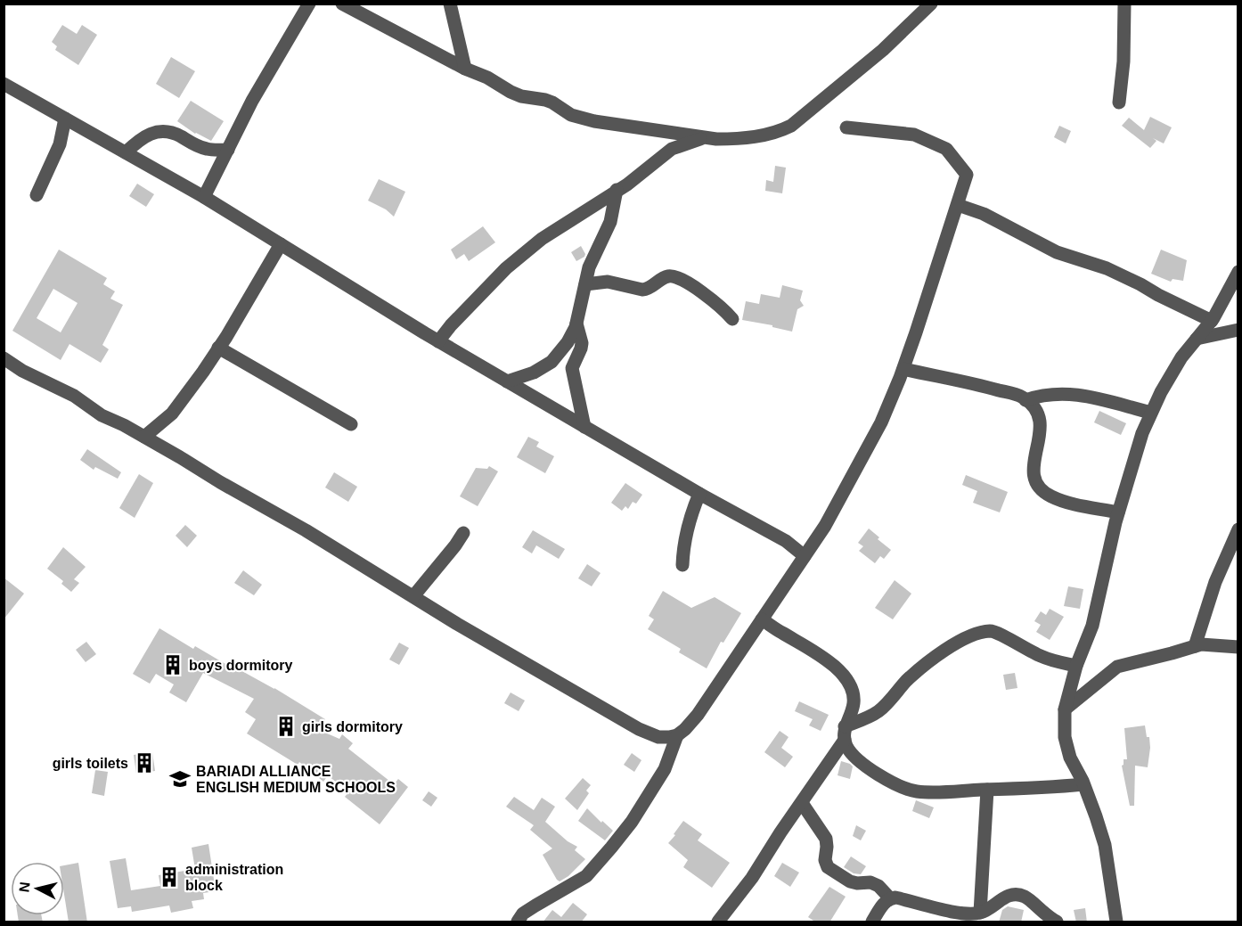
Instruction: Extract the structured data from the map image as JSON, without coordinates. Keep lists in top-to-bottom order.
{
  "places": {
    "building": [
      "boys dormitory",
      "girls dormitory",
      "girls toilets",
      "administration block"
    ],
    "school or university": ["BARIADI ALLIANCE ENGLISH MEDIUM SCHOOLS"]
  },
  "north": "left"
}
